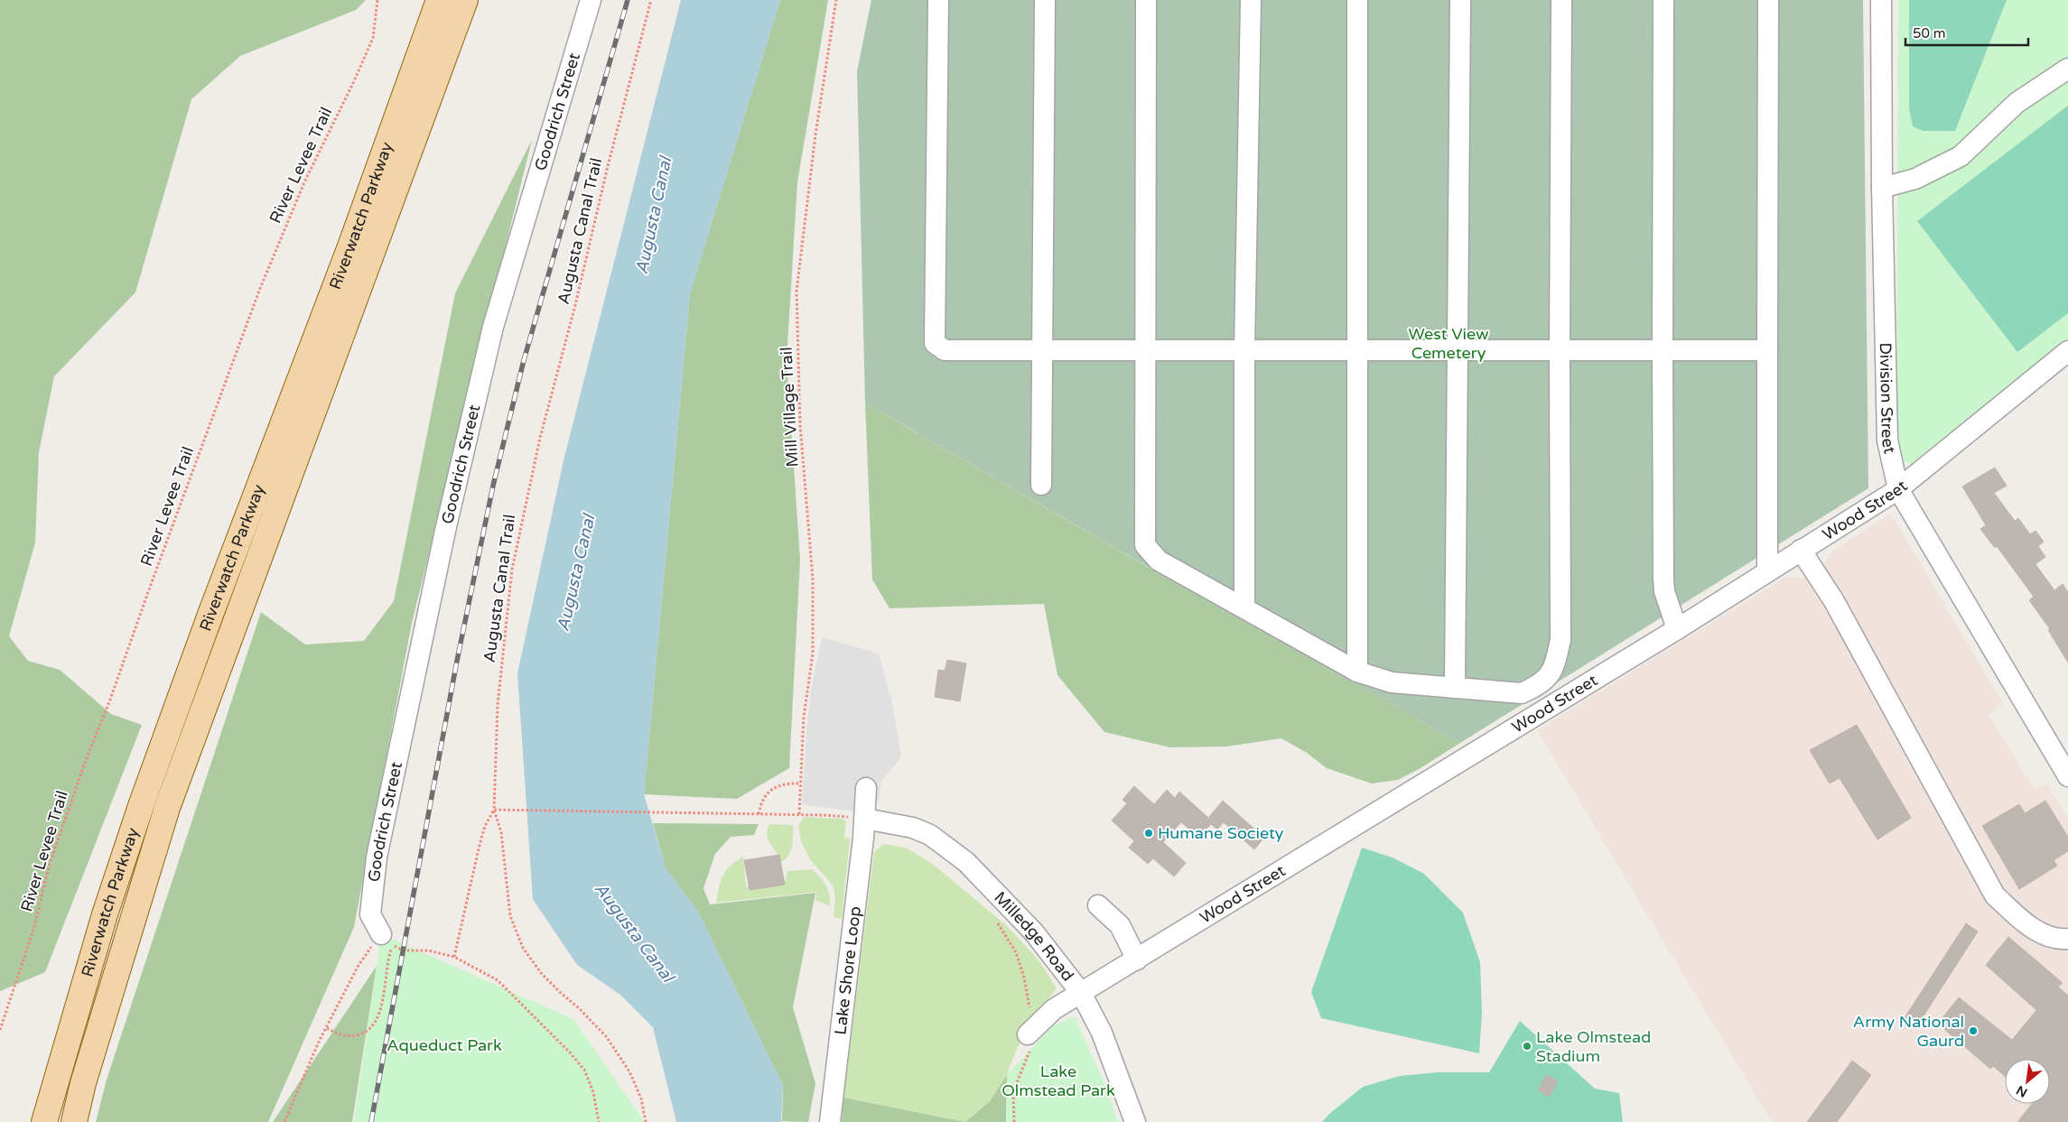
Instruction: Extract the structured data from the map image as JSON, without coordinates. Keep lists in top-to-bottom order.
{
  "streets": {
    "main road": ["Riverwatch Parkway"],
    "street": [
      "Goodrich Street",
      "Division Street",
      "Wood Street",
      "Milledge Road",
      "Lake Shore Loop"
    ],
    "path": ["River Levee Trail", "Augusta Canal Trail", "Mill Village Trail"]
  },
  "crossings": [
    ["Division Street", "Wood Street"],
    ["Wood Street", "Milledge Road"],
    ["Milledge Road", "Lake Shore Loop"]
  ],
  "water": ["Augusta Canal"],
  "parks": ["West View Cemetery", "Aqueduct Park", "Lake Olmstead Park"],
  "places": ["Humane Society", "Army National Gaurd", "Lake Olmstead Stadium"],
  "scale_bar": "50 m",
  "north": "bottom left"
}
